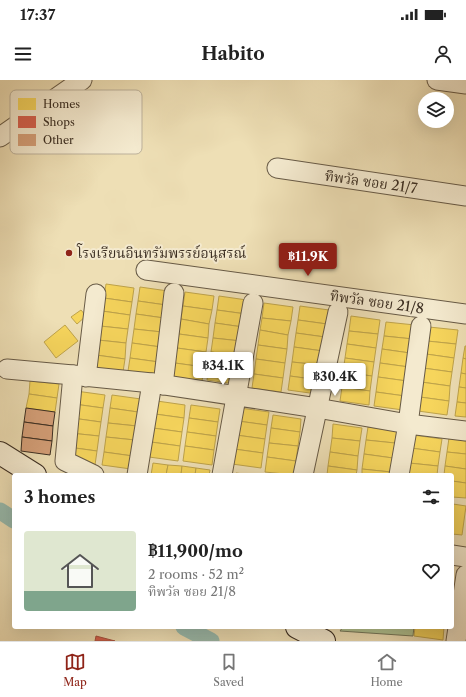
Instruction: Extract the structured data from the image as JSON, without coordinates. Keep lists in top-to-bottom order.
{
  "streets": {
    "street": ["ทิพวัล ซอย 21/7", "ทิพวัล ซอย 21/8"]
  },
  "places": ["โรงเรียนอินทรัมพรรย์อนุสรณ์"],
  "legend": ["Homes", "Shops", "Other"],
  "page": {
    "status": "17:37",
    "header": "Habito",
    "price": ["฿11.9K", "฿34.1K", "฿30.4K"],
    "heading": "3 homes",
    "list": [
      {
        "name": "฿11,900/mo",
        "note": "2 rooms · 52 m² · ทิพวัล ซอย 21/8"
      }
    ],
    "tabs": ["Map", "Saved", "Home"]
  }
}
